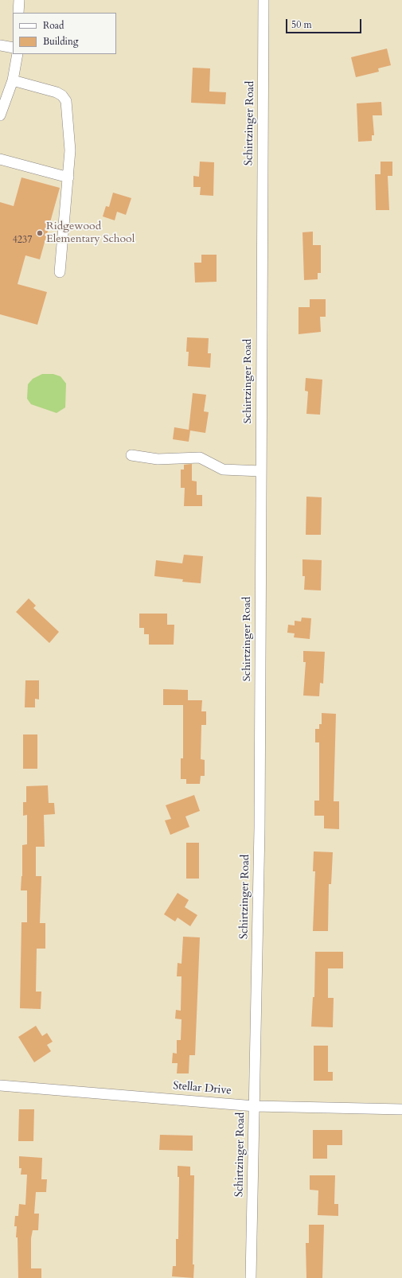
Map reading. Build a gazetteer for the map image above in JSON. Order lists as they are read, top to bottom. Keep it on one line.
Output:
{"streets":{"street":["Schirtzinger Road","Stellar Drive"]},"crossings":[["Schirtzinger Road","Stellar Drive"]],"places":["Ridgewood Elementary School"],"house_numbers":["4237"],"legend":["Road","Building"],"scale_bar":"50 m"}
